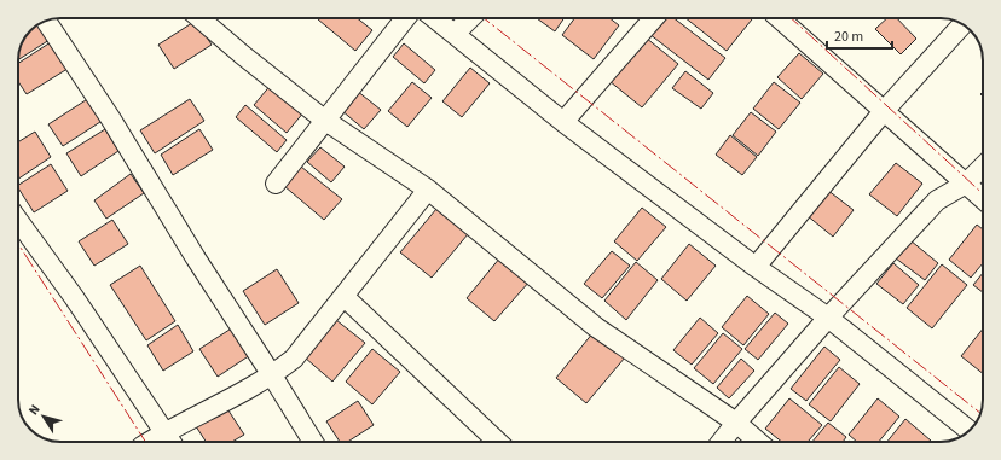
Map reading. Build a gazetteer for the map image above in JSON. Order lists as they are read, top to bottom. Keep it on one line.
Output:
{"scale_bar":"20 m","north":"top left"}
